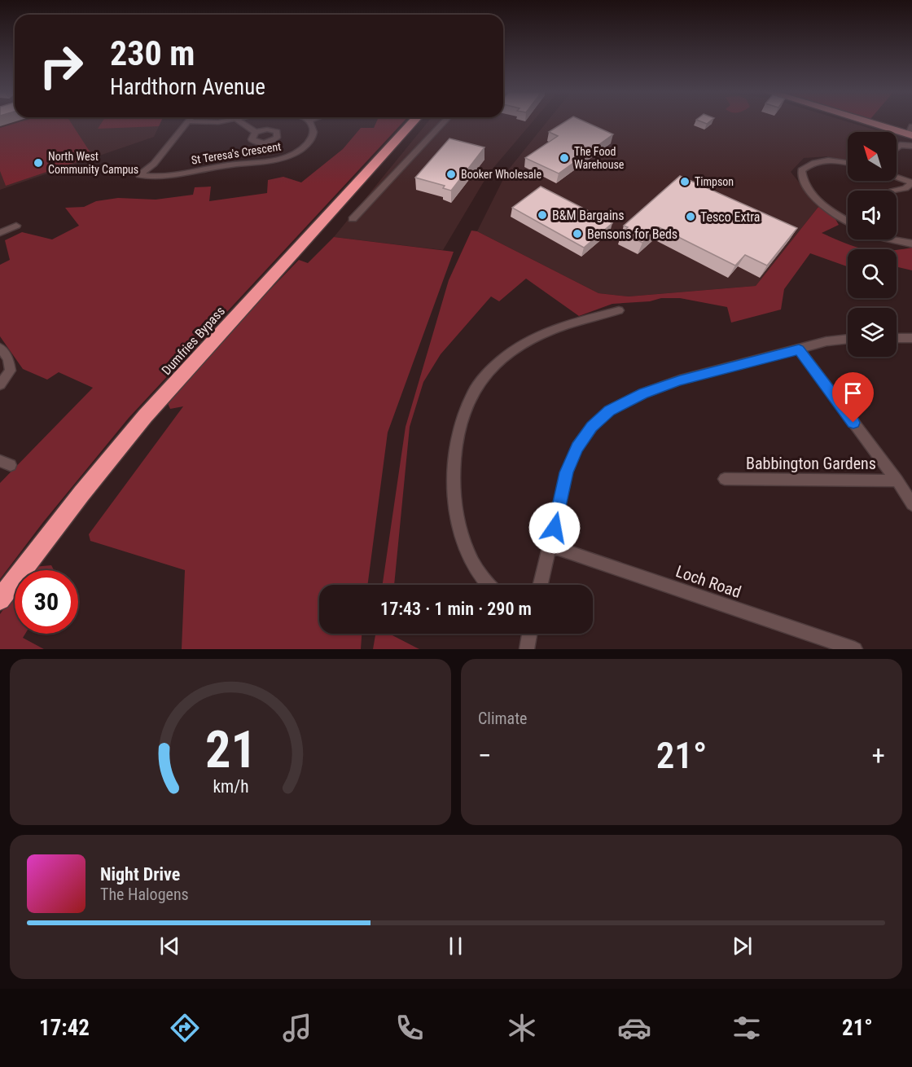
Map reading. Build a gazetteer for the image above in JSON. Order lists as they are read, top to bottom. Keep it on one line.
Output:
{"streets":{"highway":["Dumfries Bypass"],"street":["St Teresa's Crescent","Babbington Gardens","Loch Road"]},"places":["The Food Warehouse","North West Community Campus","Booker Wholesale","Timpson","B&M Bargains","Tesco Extra","Bensons for Beds"],"north":"top left","page":{"turn":["230 m","Hardthorn Avenue"],"limit":"30","trip":"17:43 · 1 min · 290 m","tile":"Climate","heat":["−","21°","+"],"song":["Night Drive","The Halogens"],"tabs":["17:42","21°"],"gauge":["21","km/h"]}}
